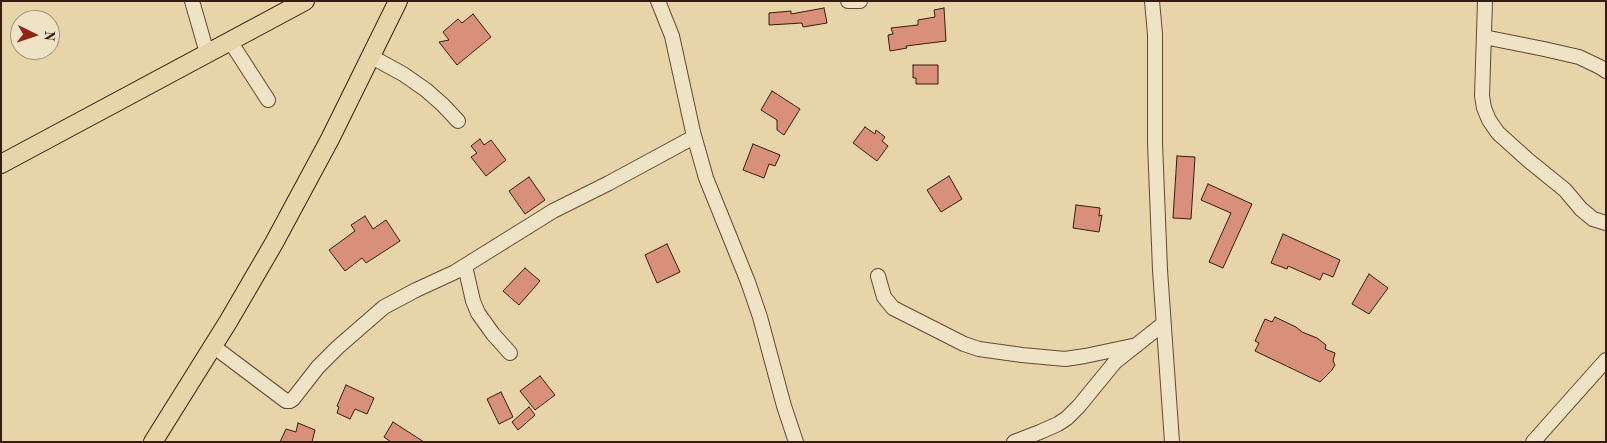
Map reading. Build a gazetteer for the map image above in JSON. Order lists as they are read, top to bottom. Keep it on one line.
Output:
{"north":"right"}
